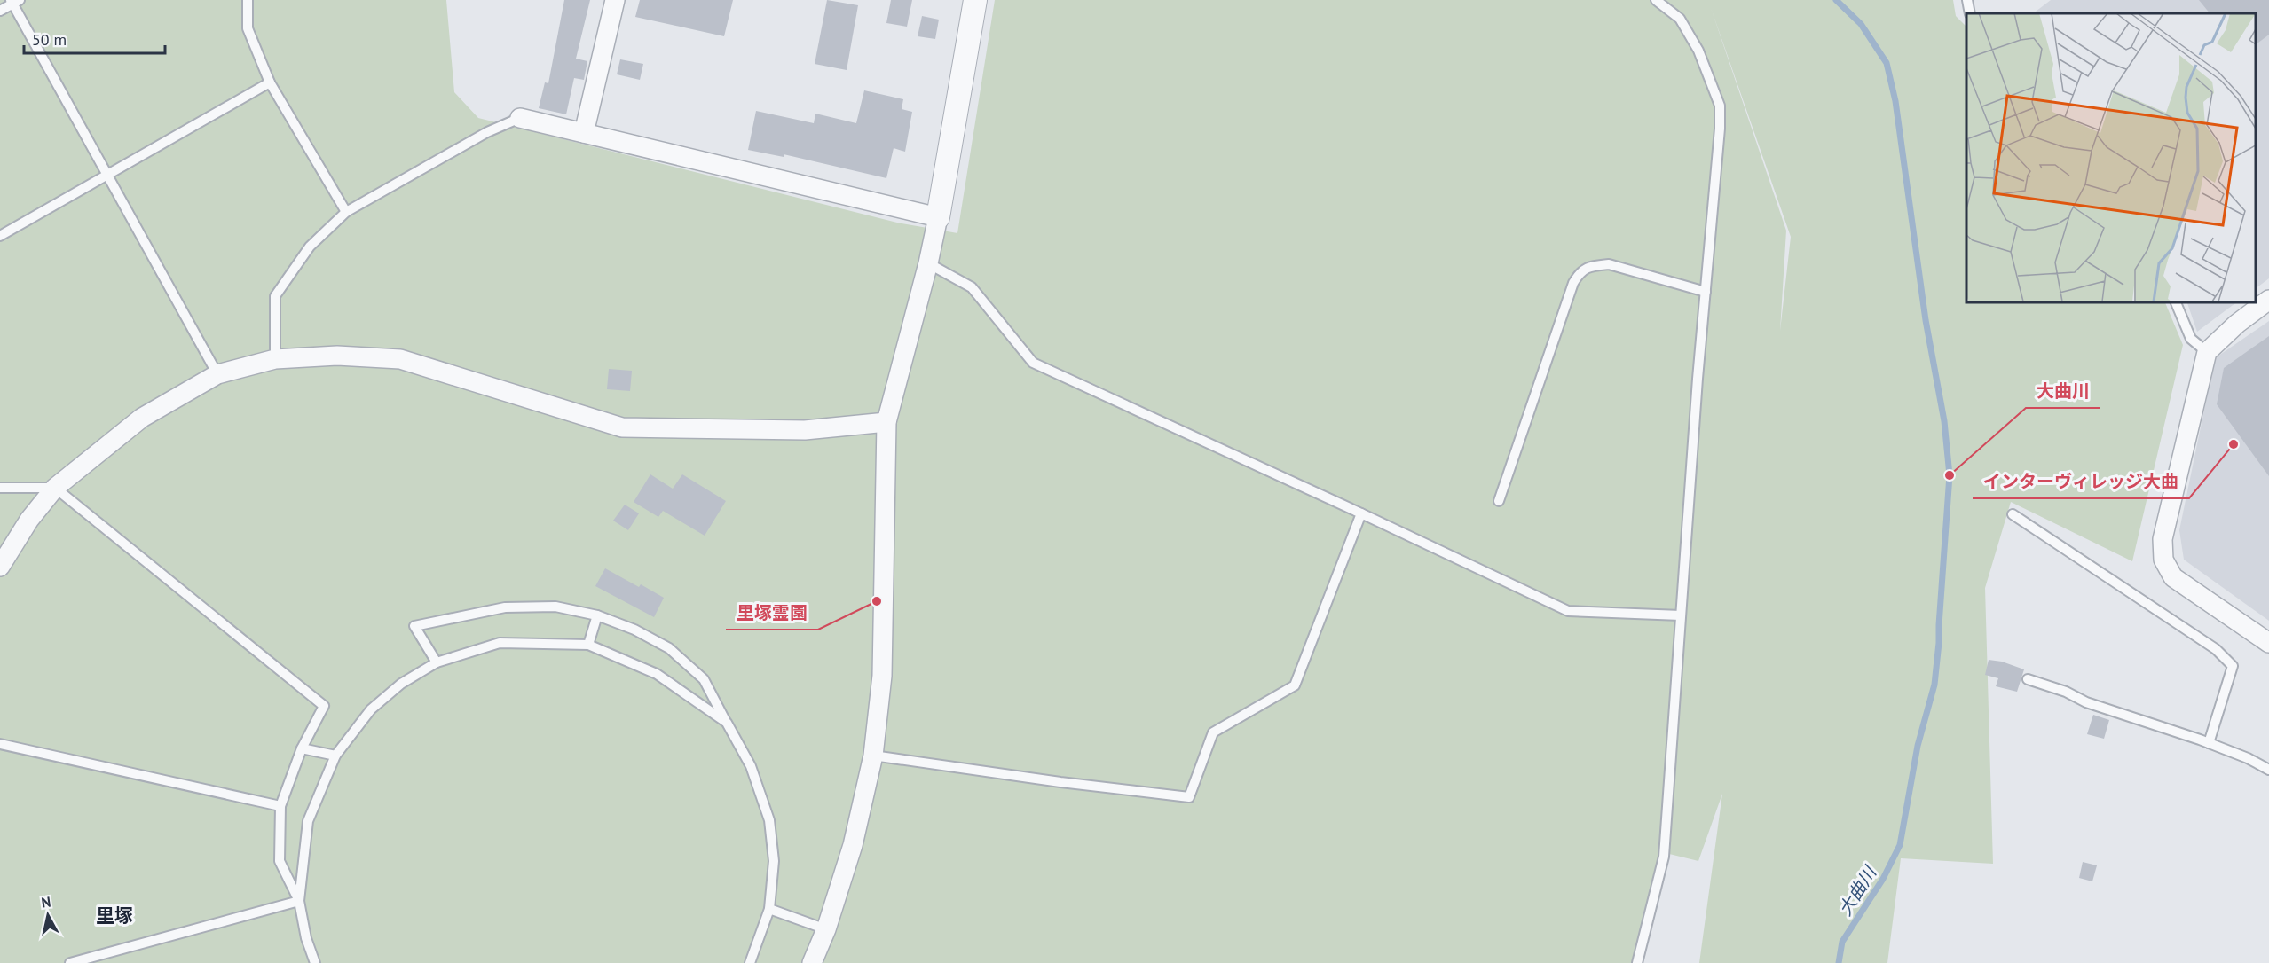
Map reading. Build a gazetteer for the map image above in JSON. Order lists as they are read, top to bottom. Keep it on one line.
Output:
{"districts":["里塚"],"water":["大曲川"],"places":["インターヴィレッジ大曲","大曲川","里塚霊園"],"scale_bar":"50 m","north":"top"}
